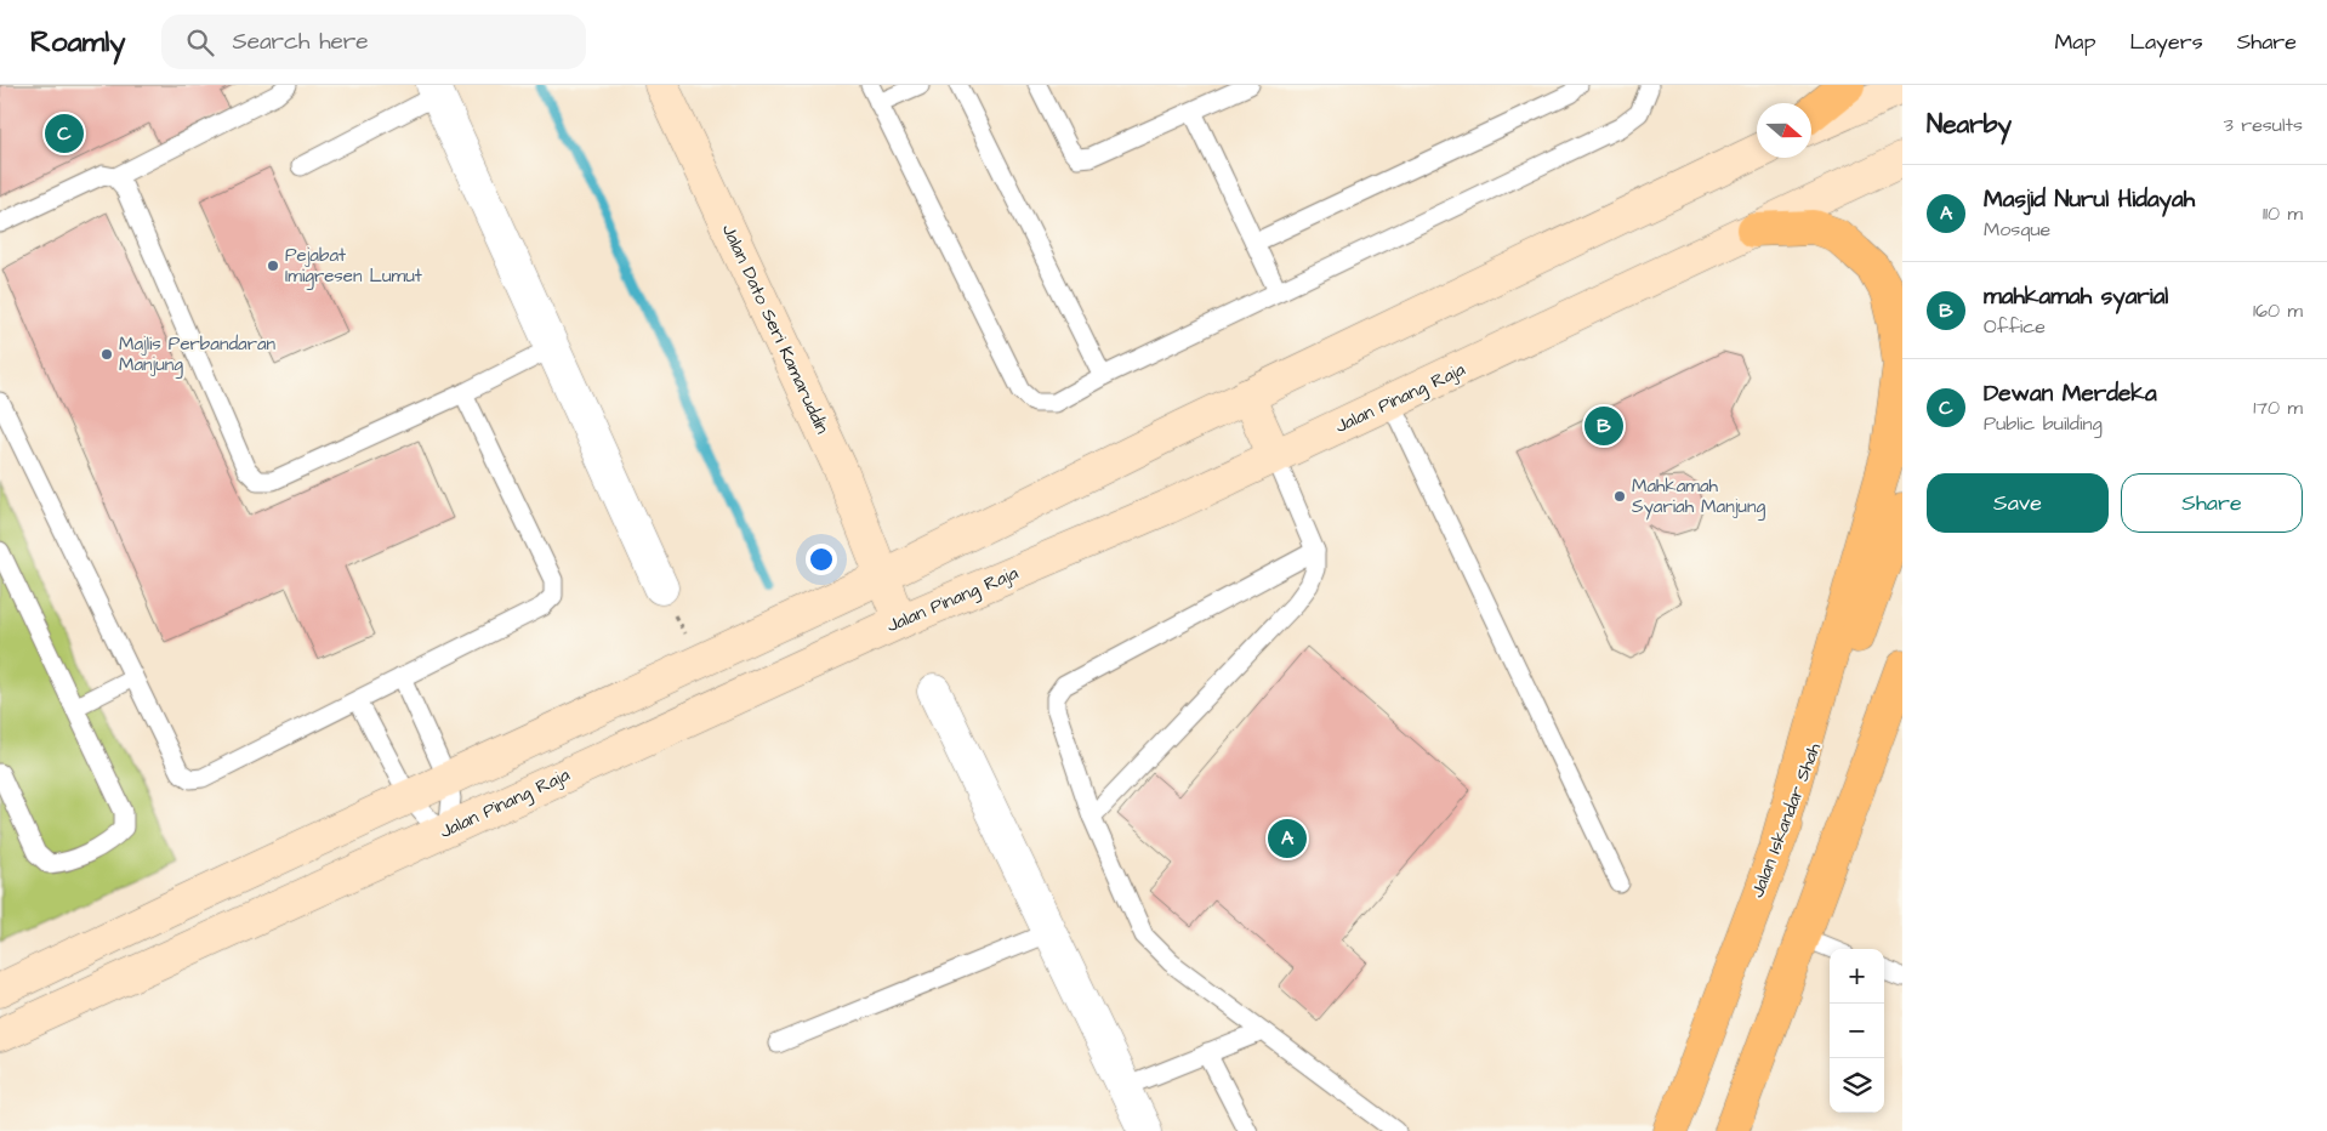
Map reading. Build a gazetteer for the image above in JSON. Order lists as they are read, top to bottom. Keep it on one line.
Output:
{"streets":{"main road":["Jalan Dato Seri Kamaruddin","Jalan Pinang Raja","Jalan Iskandar Shah"]},"crossings":[["Jalan Dato Seri Kamaruddin","Jalan Pinang Raja"]],"places":["Pejabat Imigresen Lumut","Majlis Perbandaran Manjung","Mahkamah Syariah Manjung"],"north":"right","page":{"header":"Roamly","search":"Search here","nav":["Map","Layers","Share"],"heading":["Nearby","3 results"],"pins":["C","B","A"],"list":[{"mark":"A","name":"Masjid Nurul Hidayah","note":"Mosque","value":"110 m"},{"mark":"B","name":"mahkamah syarial","note":"Office","value":"160 m"},{"mark":"C","name":"Dewan Merdeka","note":"Public building","value":"170 m"}],"buttons":["Save","Share"],"map_buttons":["+","−"]}}
